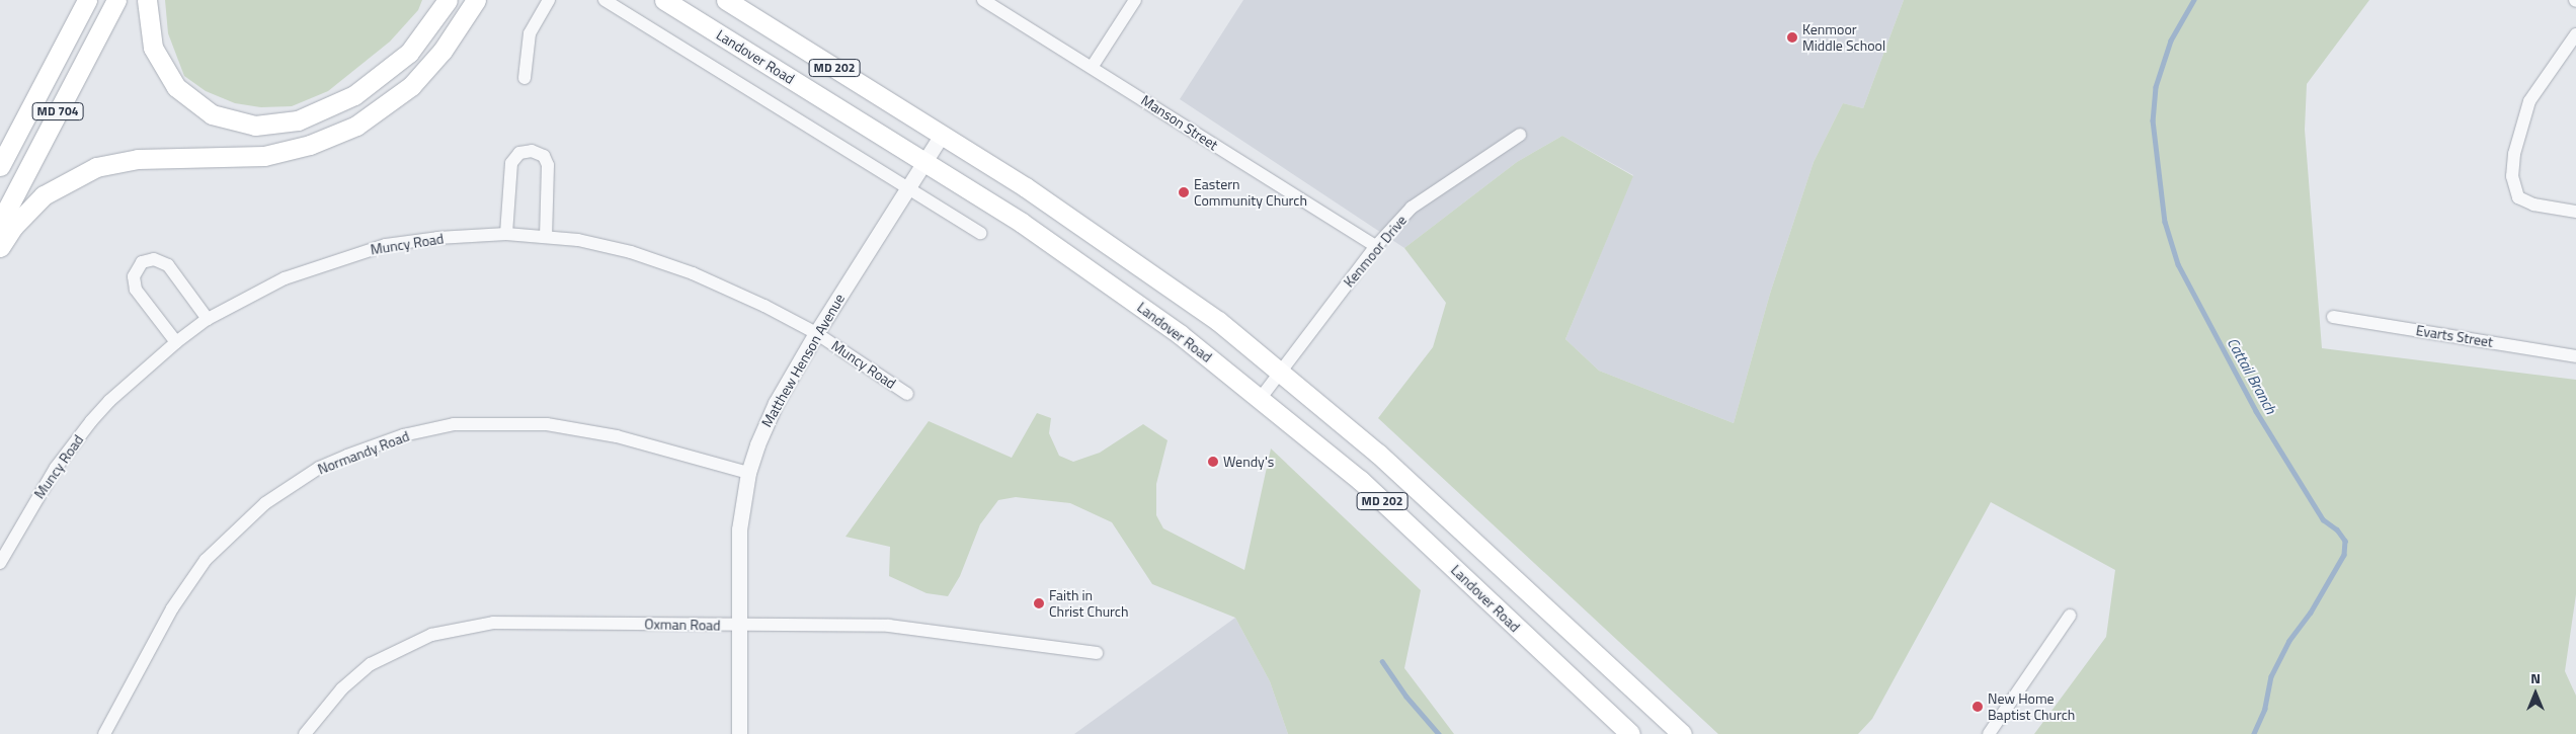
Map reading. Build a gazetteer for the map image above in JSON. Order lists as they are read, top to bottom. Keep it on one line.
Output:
{"streets":{"main road":["Landover Road","MD 202","MD 704"],"street":["Manson Street","Muncy Road","Kenmoor Drive","Evarts Street","Matthew Henson Avenue","Normandy Road","Oxman Road"]},"crossings":[["Landover Road","Kenmoor Drive"],["Landover Road","Matthew Henson Avenue"],["MD 202","Kenmoor Drive"],["MD 202","Matthew Henson Avenue"],["Manson Street","Kenmoor Drive"],["Muncy Road","Matthew Henson Avenue"],["Matthew Henson Avenue","Normandy Road"],["Matthew Henson Avenue","Oxman Road"]],"water":["Cattail Branch"],"places":["Kenmoor Middle School","Eastern Community Church","Wendy's","Faith in Christ Church","New Home Baptist Church"],"north":"top"}
